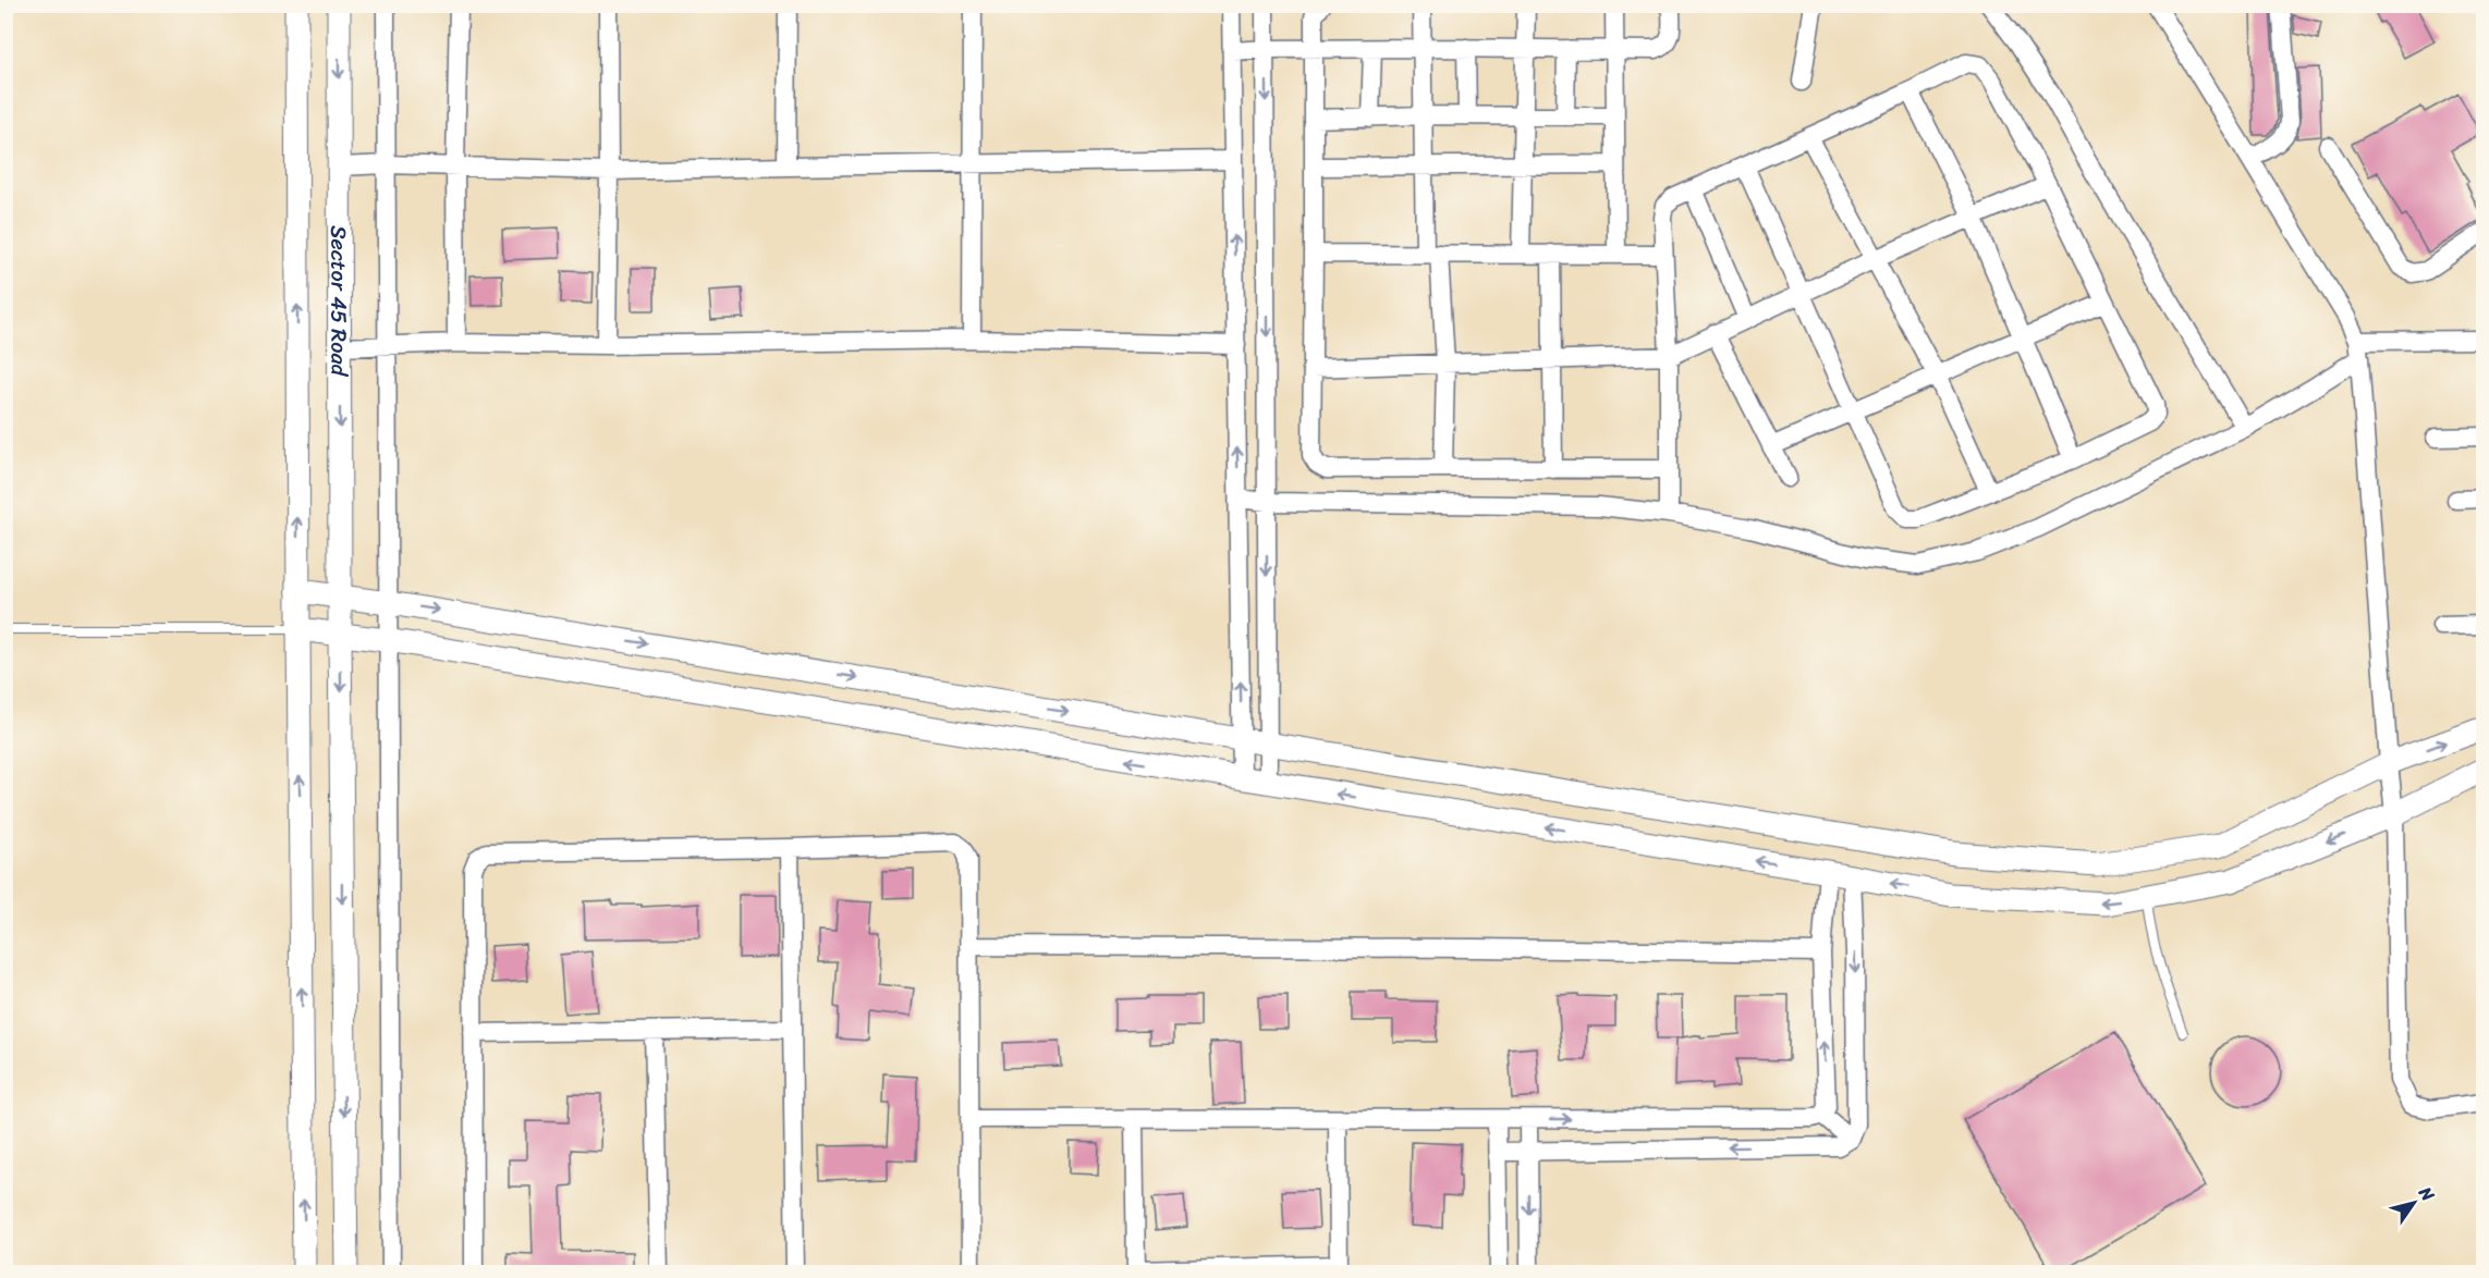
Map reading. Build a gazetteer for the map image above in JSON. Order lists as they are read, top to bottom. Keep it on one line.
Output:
{"streets":{"street":["Sector 45 Road"]},"north":"top right"}
